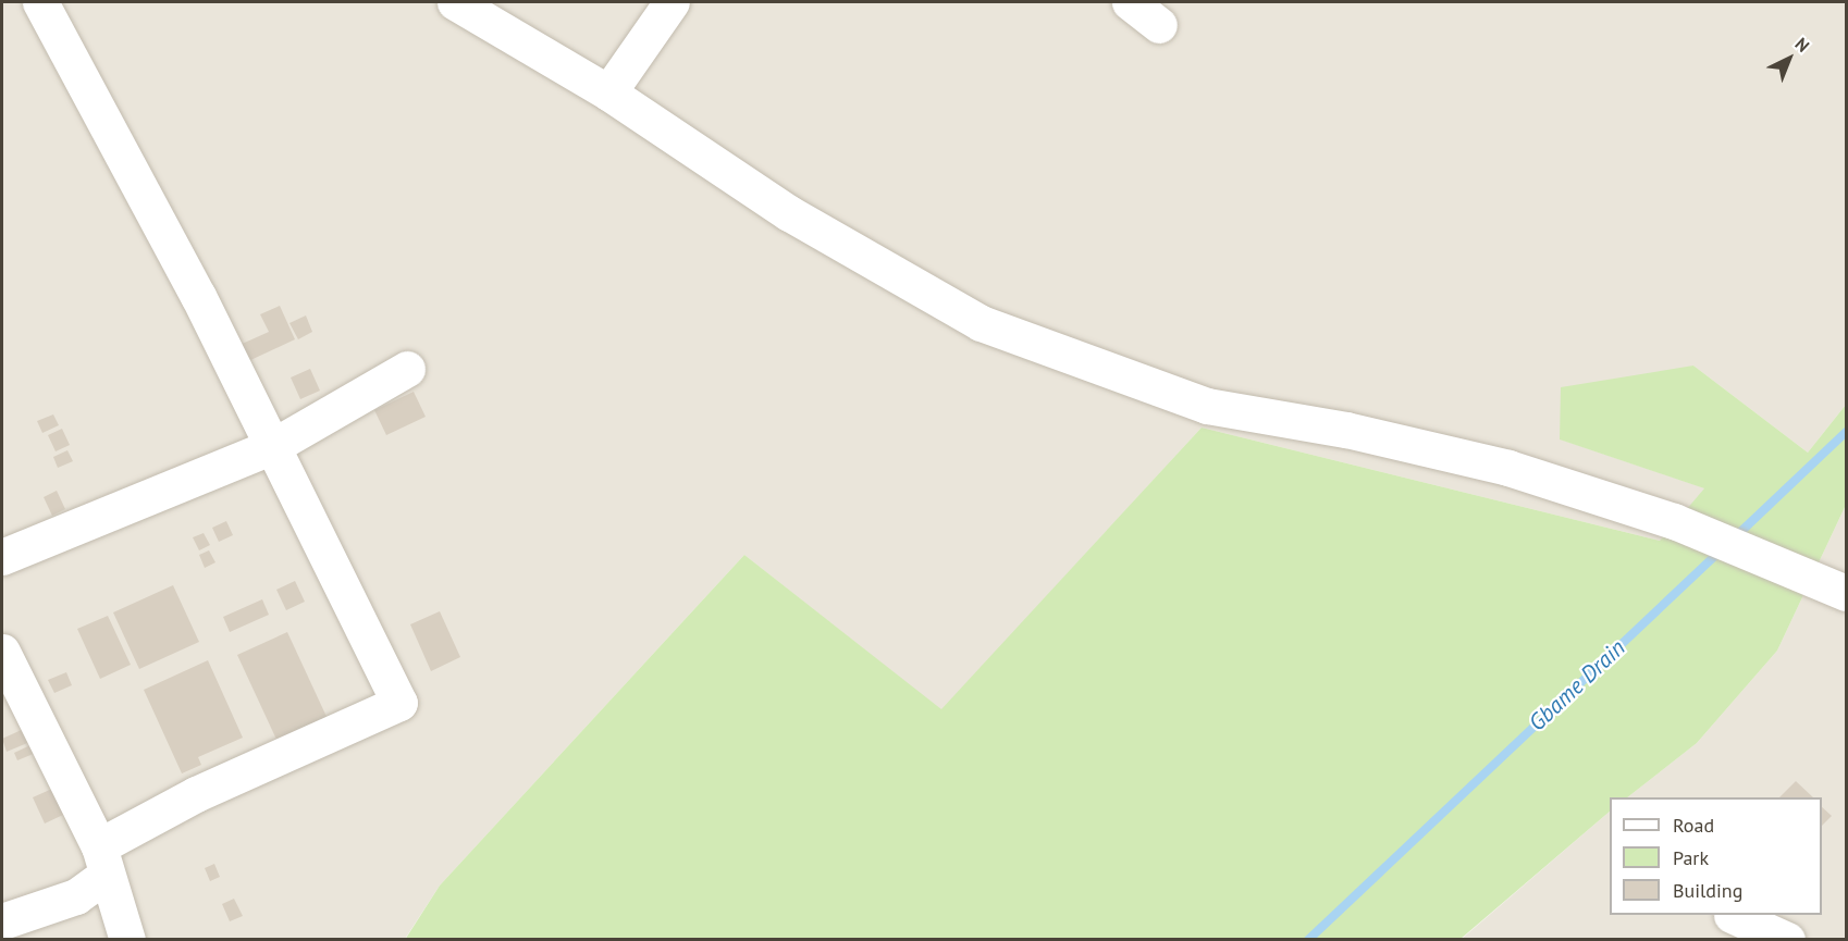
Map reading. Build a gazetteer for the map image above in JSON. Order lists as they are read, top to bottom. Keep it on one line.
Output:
{"water":["Gbame Drain"],"legend":["Road","Park","Building"],"north":"top right"}
